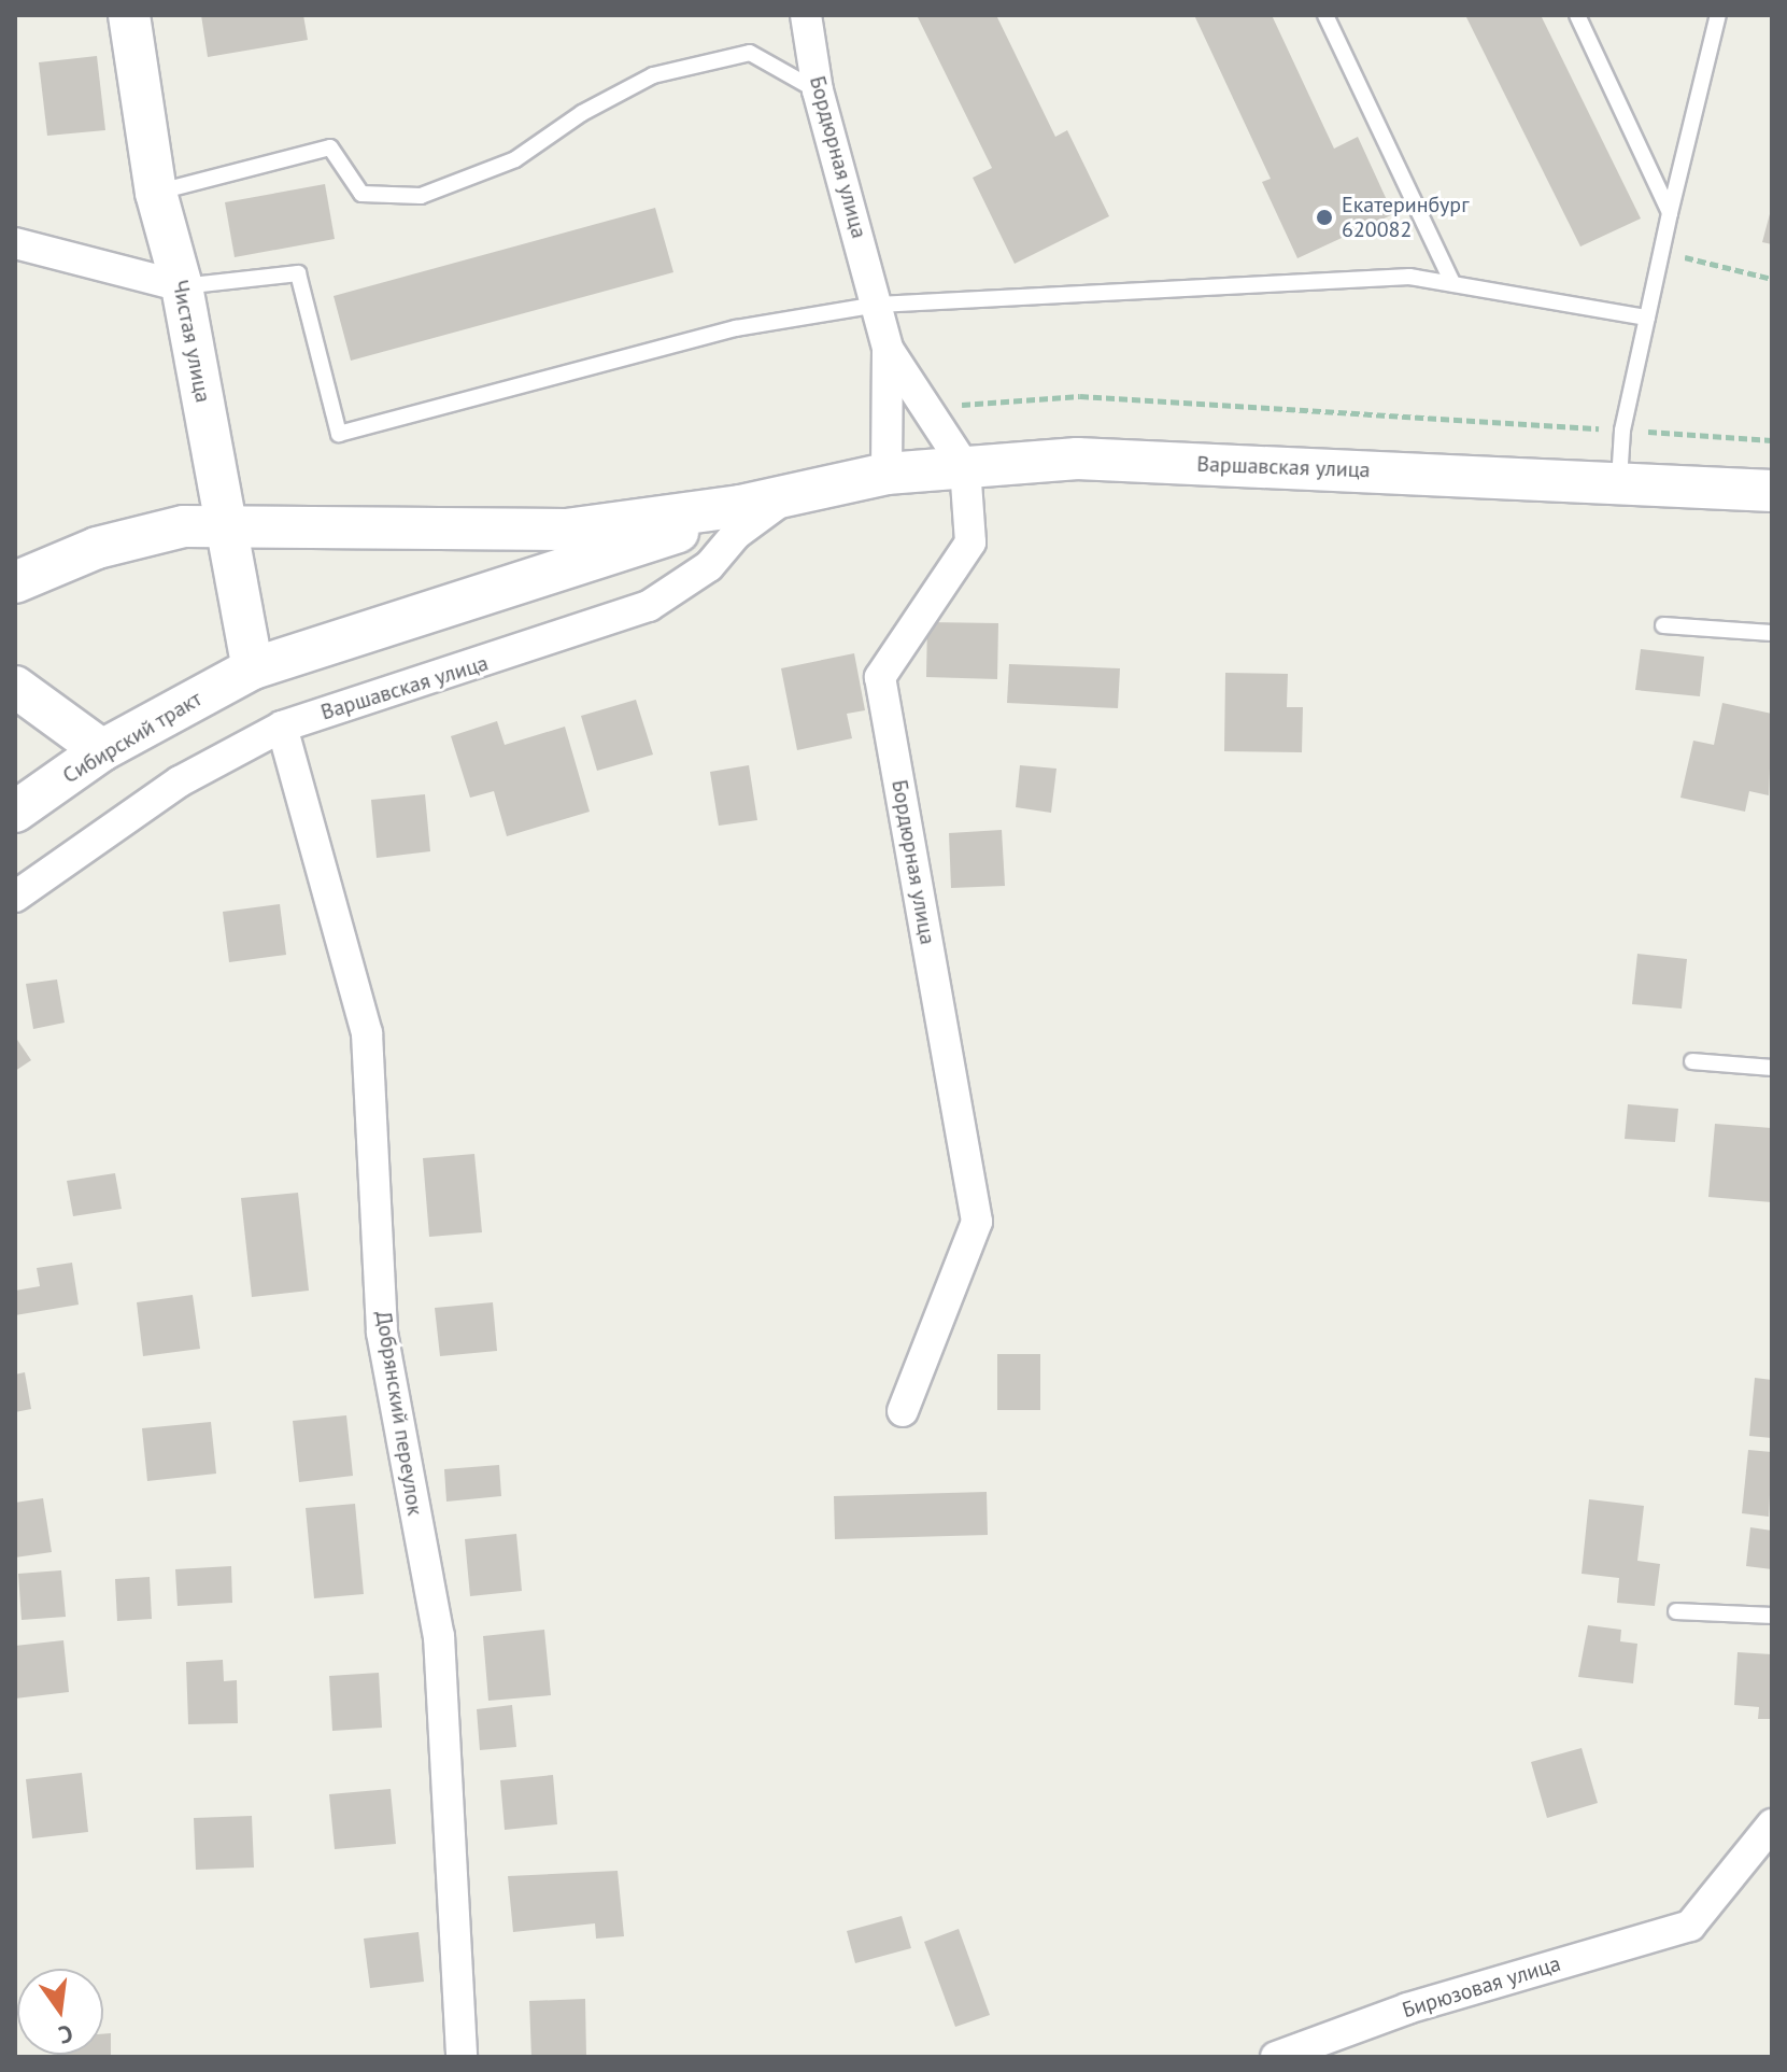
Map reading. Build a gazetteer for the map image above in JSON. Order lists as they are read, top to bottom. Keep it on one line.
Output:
{"streets":{"main road":["Чистая улица","Варшавская улица","Сибирский тракт"],"street":["Бордюрная улица","Добрянский переулок","Бирюзовая улица"]},"crossings":[["Бордюрная улица","Варшавская улица"],["Чистая улица","Варшавская улица"],["Чистая улица","Сибирский тракт"],["Варшавская улица","Сибирский тракт"],["Варшавская улица","Добрянский переулок"]],"places":["Екатеринбург 620082"],"north":"bottom"}
